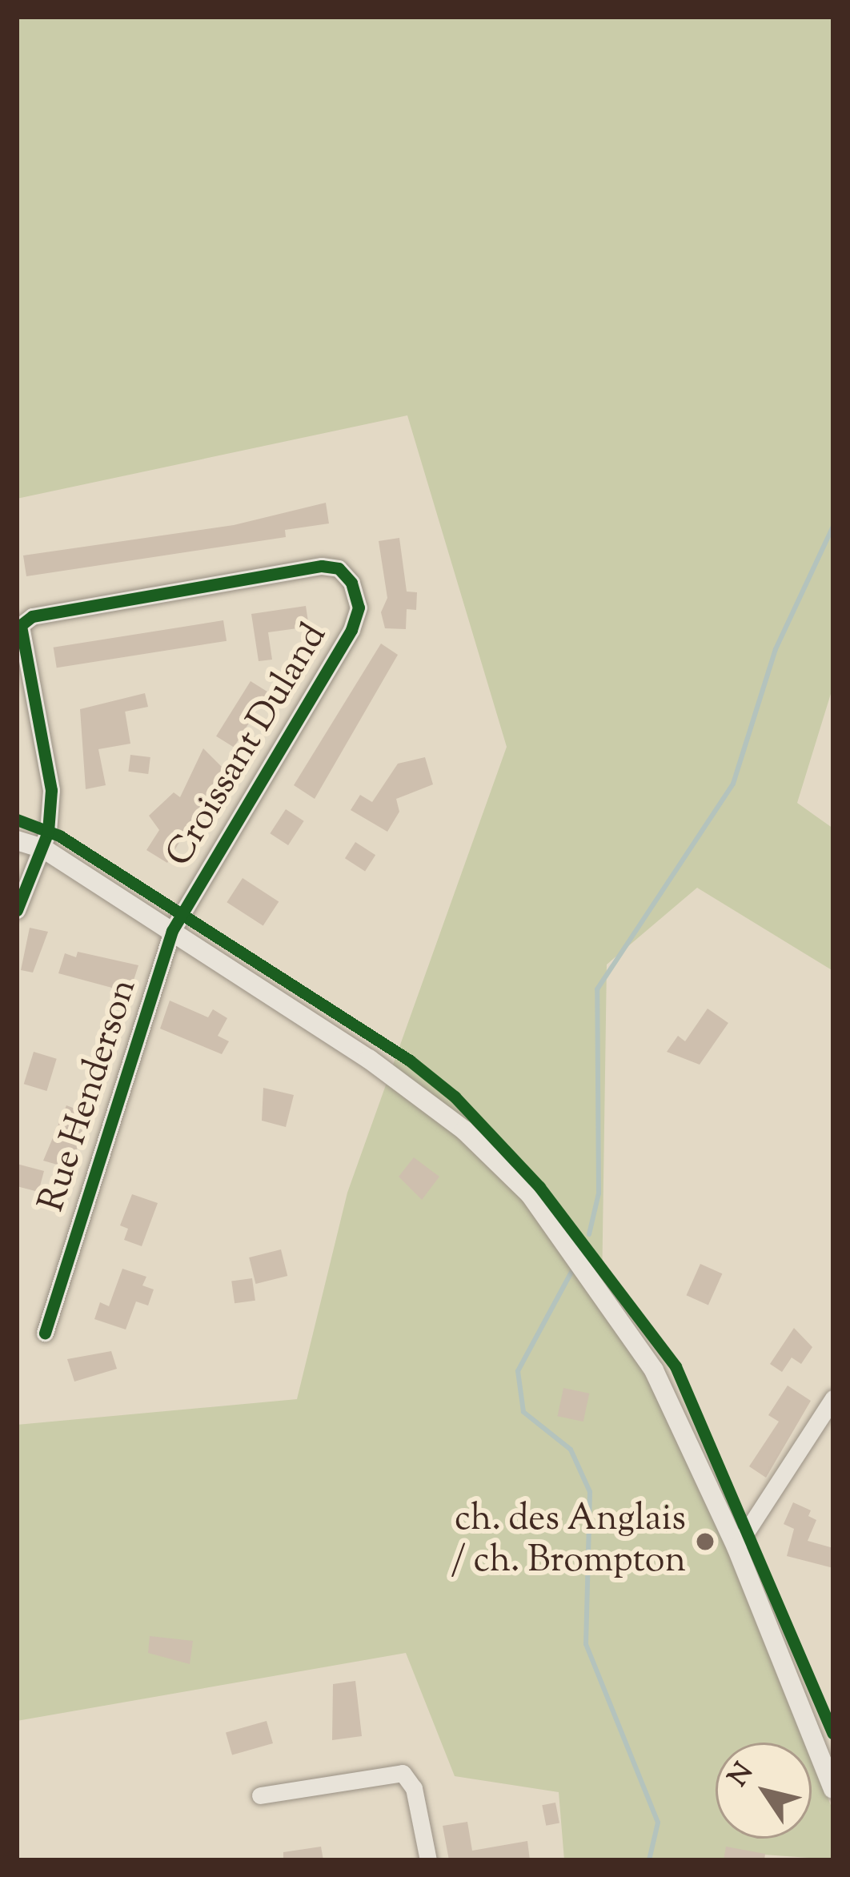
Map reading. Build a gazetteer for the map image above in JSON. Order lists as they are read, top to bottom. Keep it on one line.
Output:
{"streets":{"street":["Croissant Duland","Rue Henderson"]},"crossings":[["Croissant Duland","Rue Henderson"]],"places":["ch. des Anglais / ch. Brompton"],"north":"top left"}
